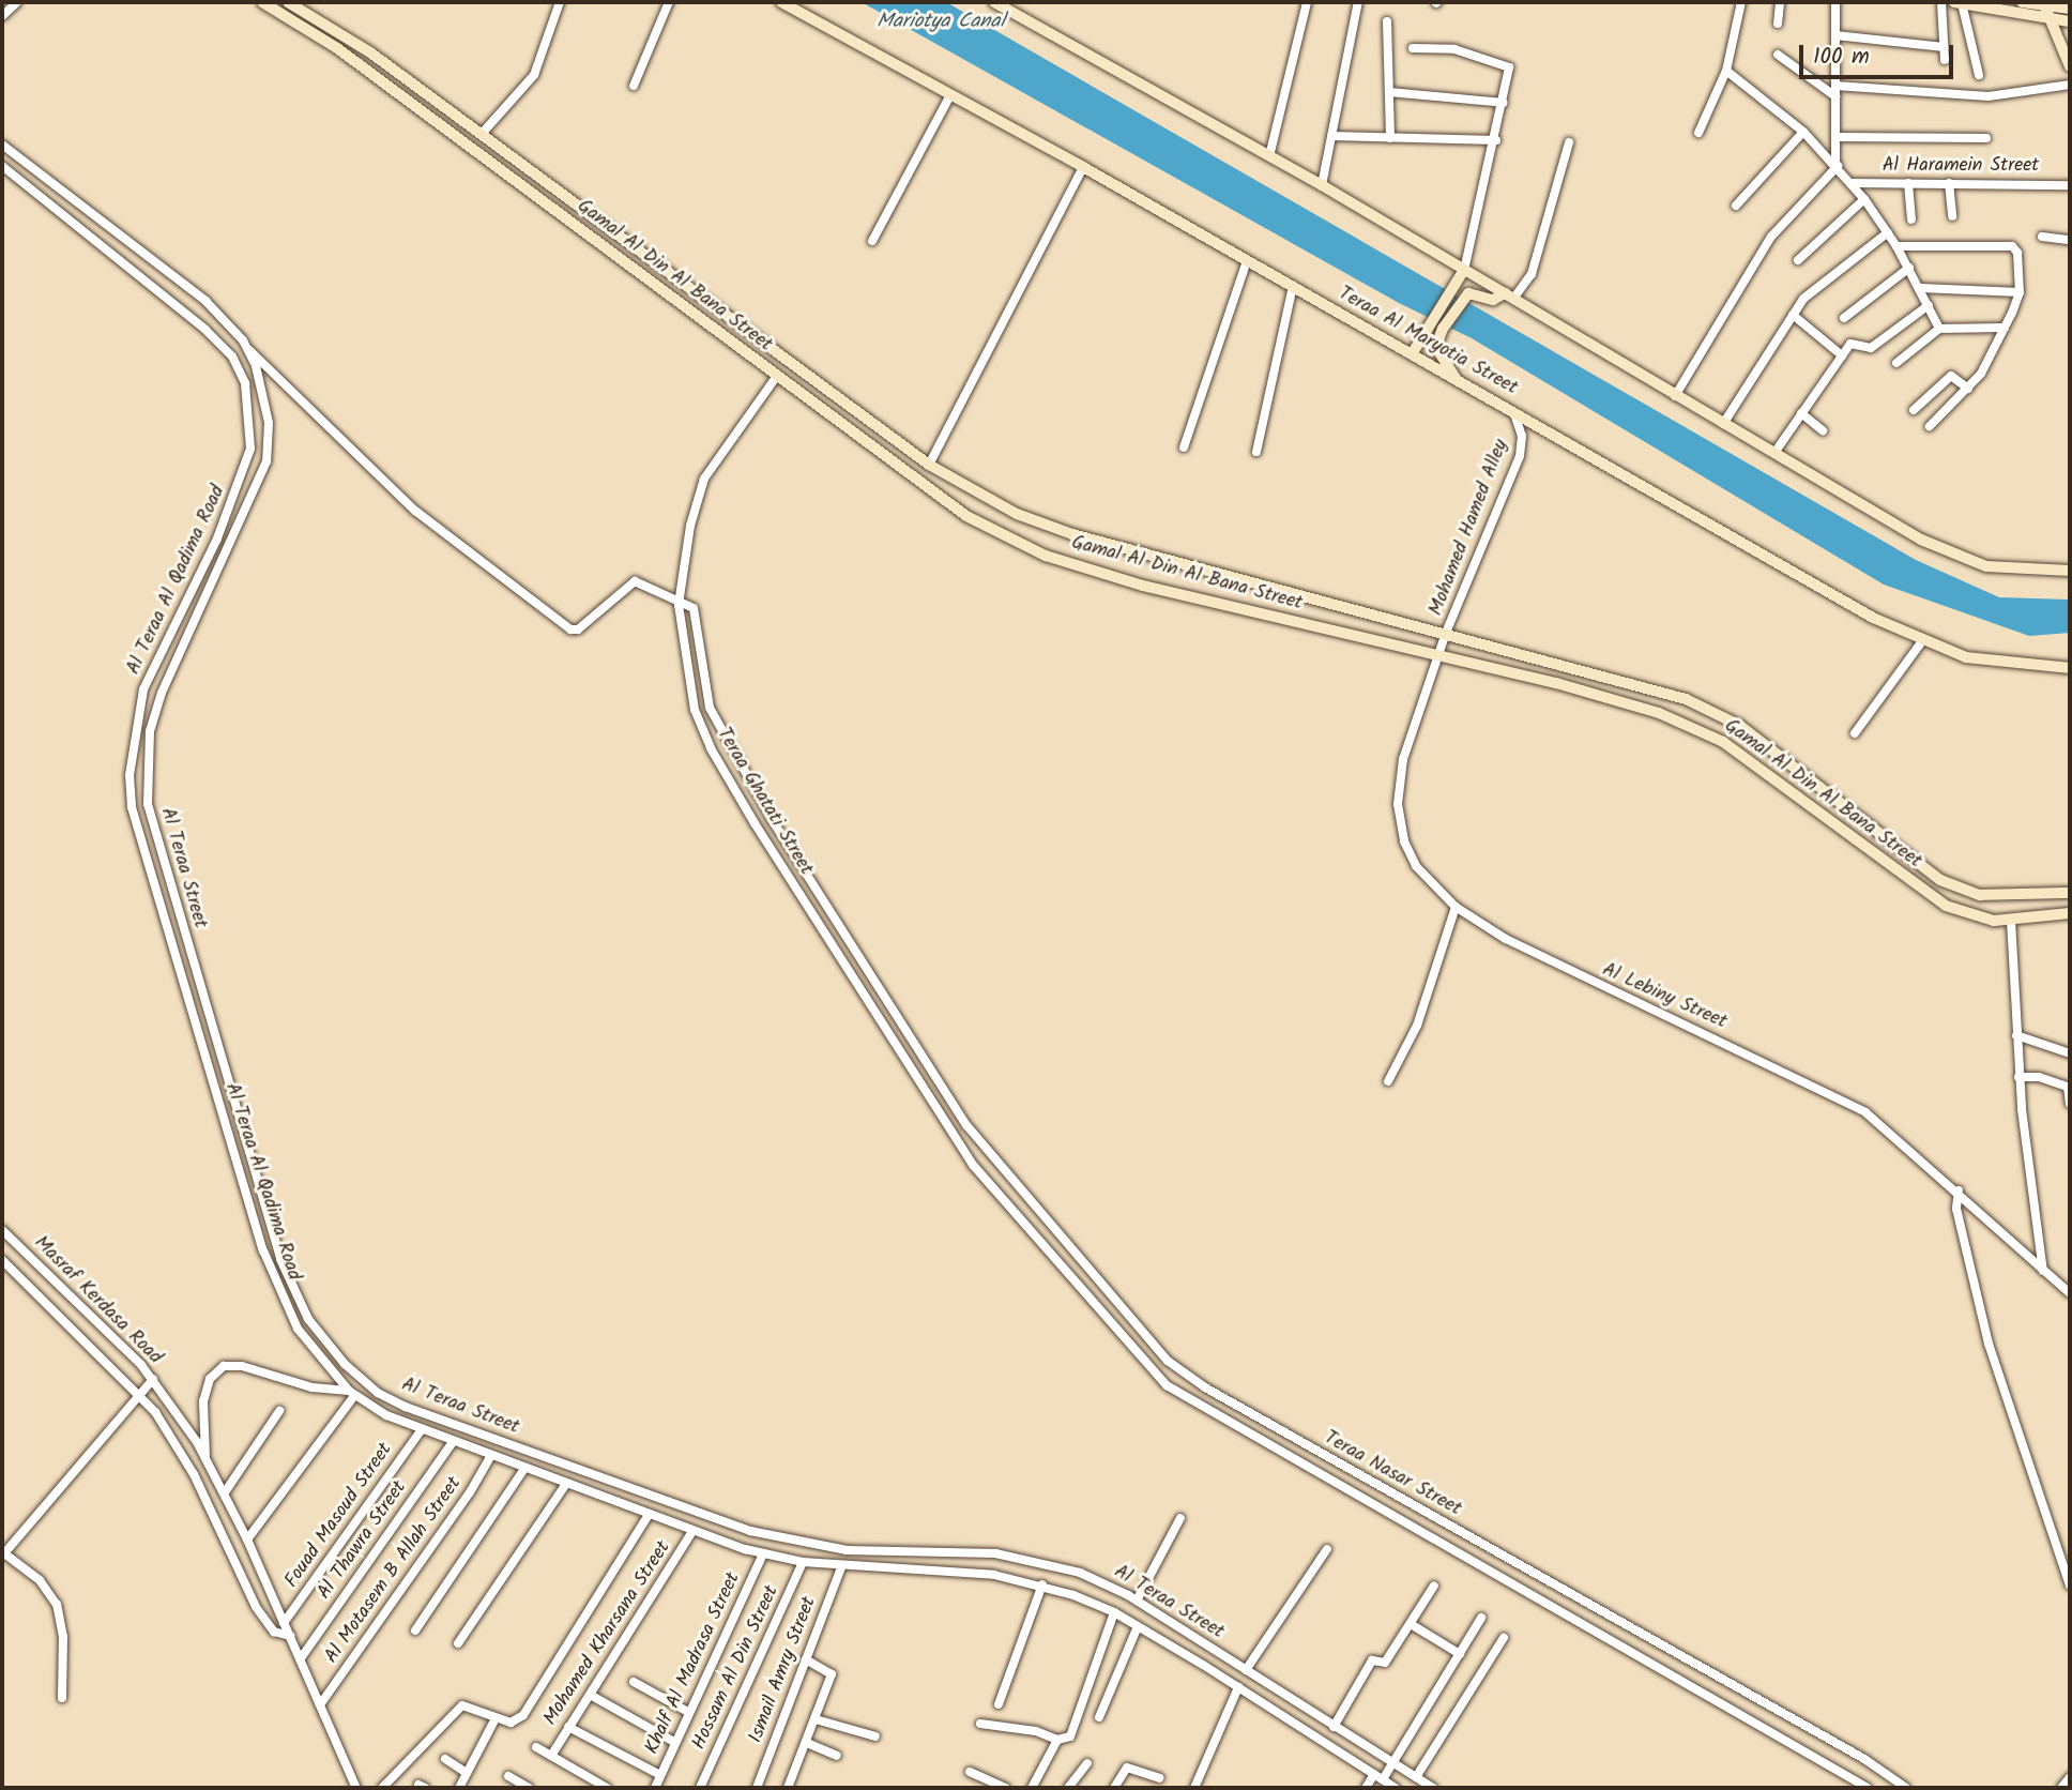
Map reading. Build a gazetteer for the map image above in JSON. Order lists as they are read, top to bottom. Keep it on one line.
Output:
{"streets":{"main road":["Gamal Al Din Al Bana Street","Teraa Al Maryotia Street"],"street":["Al Haramein Street","Mohamed Hamed Alley","Al Teraa Al Qadima Road","Teraa Ghatati Street","Al Teraa Street","Al Lebiny Street","Masraf Kerdasa Road","Teraa Nasar Street","Fouad Masoud Street","Al Thawra Street","Al Motasem B Allah Street","Mohamed Kharsana Street","Khalf Al Madrasa Street","Hossam Al Din Street","Ismail Amry Street"]},"crossings":[["Gamal Al Din Al Bana Street","Mohamed Hamed Alley"],["Gamal Al Din Al Bana Street","Teraa Ghatati Street"],["Gamal Al Din Al Bana Street","Al Lebiny Street"],["Teraa Al Maryotia Street","Mohamed Hamed Alley"],["Mohamed Hamed Alley","Al Lebiny Street"],["Al Teraa Al Qadima Road","Al Teraa Street"],["Teraa Ghatati Street","Teraa Nasar Street"],["Al Teraa Street","Masraf Kerdasa Road"],["Al Teraa Street","Fouad Masoud Street"],["Al Teraa Street","Al Thawra Street"],["Al Teraa Street","Al Motasem B Allah Street"],["Al Teraa Street","Mohamed Kharsana Street"],["Al Teraa Street","Khalf Al Madrasa Street"],["Al Teraa Street","Hossam Al Din Street"],["Al Teraa Street","Ismail Amry Street"],["Masraf Kerdasa Road","Fouad Masoud Street"],["Masraf Kerdasa Road","Al Thawra Street"],["Masraf Kerdasa Road","Al Motasem B Allah Street"]],"water":["Mariotya Canal"],"scale_bar":"100 m"}
